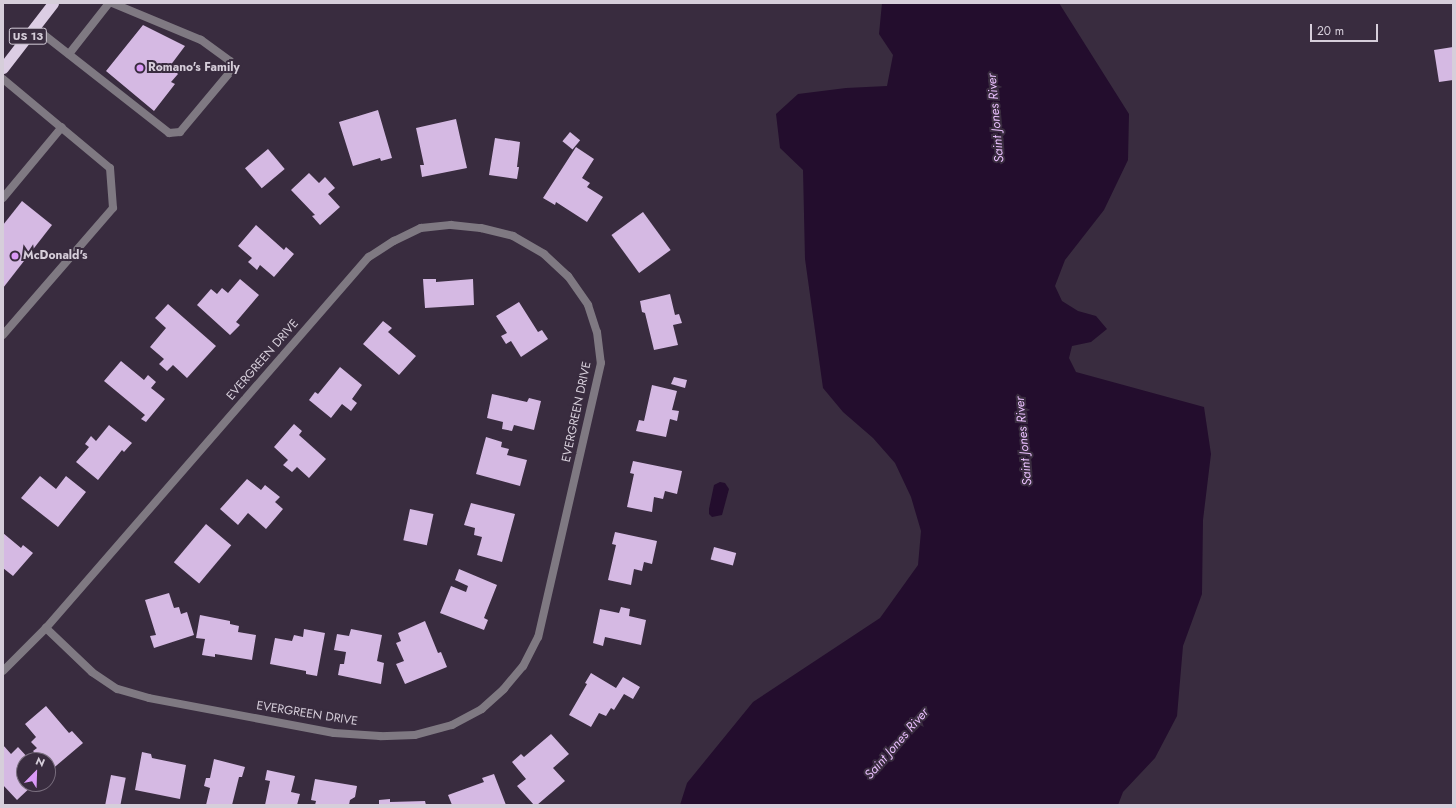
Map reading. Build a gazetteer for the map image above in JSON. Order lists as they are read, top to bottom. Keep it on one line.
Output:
{"streets":{"highway":["US 13"],"street":["EVERGREEN DRIVE"]},"water":["Saint Jones River"],"places":["Romano's Family","McDonald's"],"scale_bar":"20 m","north":"top right"}
